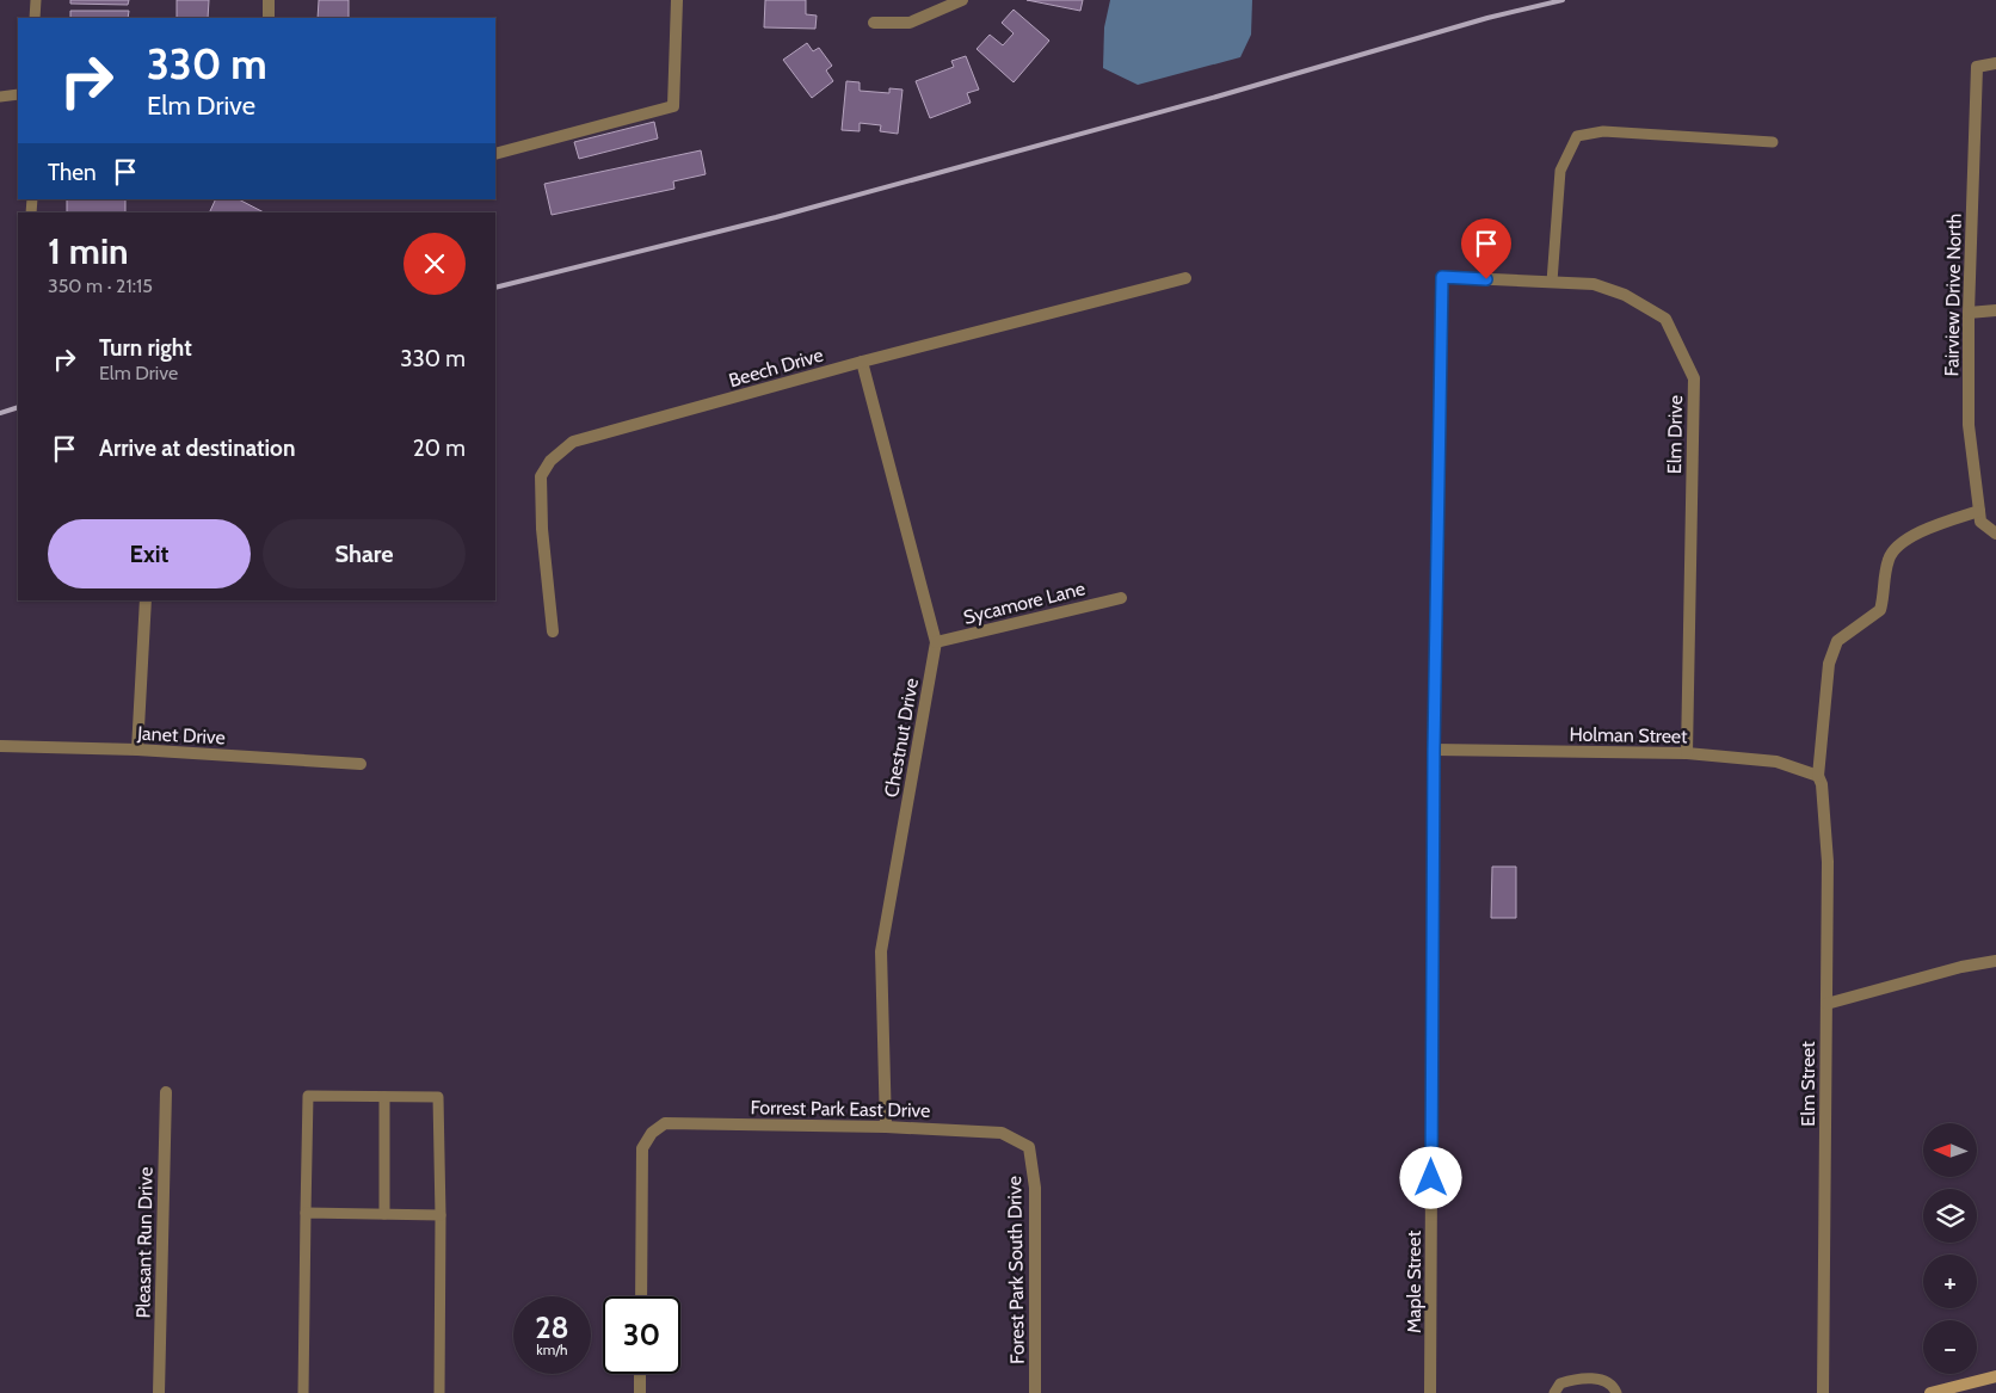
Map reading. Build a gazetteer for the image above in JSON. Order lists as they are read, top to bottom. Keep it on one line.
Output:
{"streets":{"street":["Fairview Drive North","Beech Drive","Elm Drive","Sycamore Lane","Janet Drive","Holman Street","Chestnut Drive","Elm Street","Forrest Park East Drive","Pleasant Run Drive","Forest Park South Drive","Maple Street"]},"crossings":[["Fairview Drive North","Elm Street"],["Beech Drive","Chestnut Drive"],["Elm Drive","Holman Street"],["Elm Drive","Maple Street"],["Sycamore Lane","Chestnut Drive"],["Holman Street","Elm Street"],["Holman Street","Maple Street"],["Chestnut Drive","Forrest Park East Drive"],["Forrest Park East Drive","Forest Park South Drive"]],"north":"left","page":{"turn":["330 m","Elm Drive"],"then":"Then","heading":["1 min","350 m · 21:15"],"list":[{"name":"Turn right","note":"Elm Drive","value":"330 m"},{"name":"Arrive at destination","value":"20 m"}],"buttons":["Exit","Share"],"map_buttons":["+","−"],"speed":"28 km/h","limit":"30"}}
